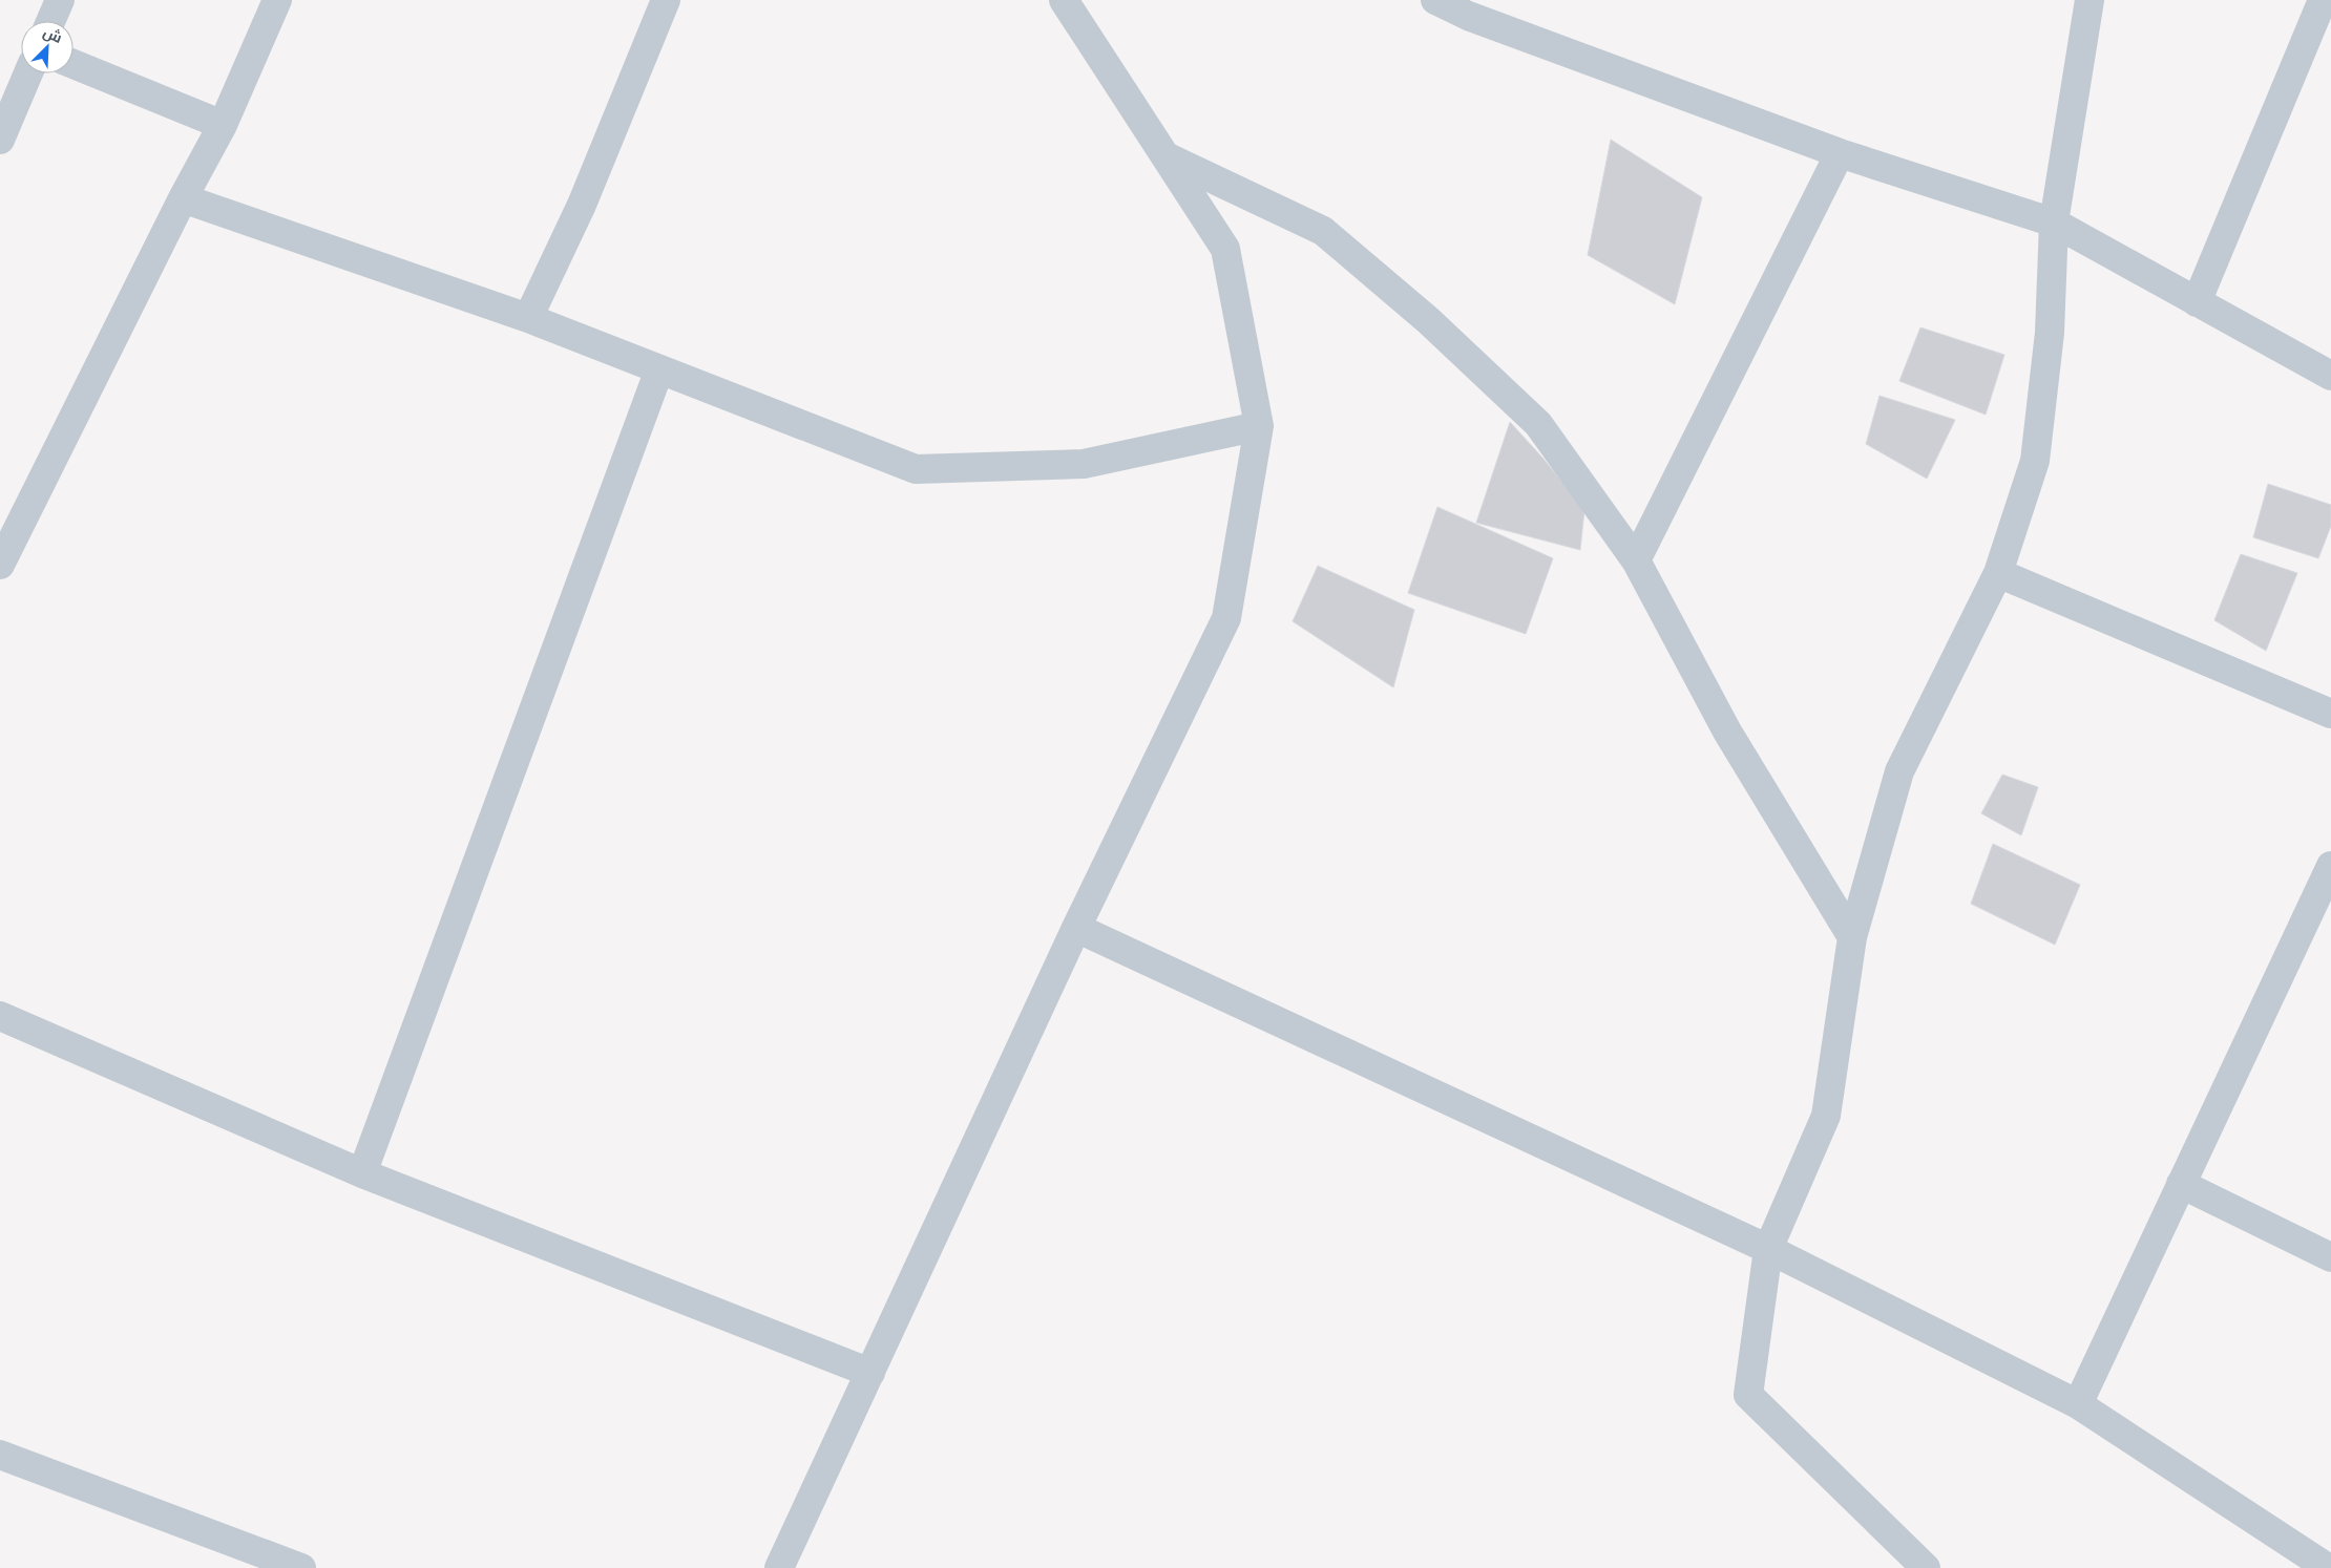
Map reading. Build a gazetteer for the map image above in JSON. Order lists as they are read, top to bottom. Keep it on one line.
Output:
{"north":"top right"}
